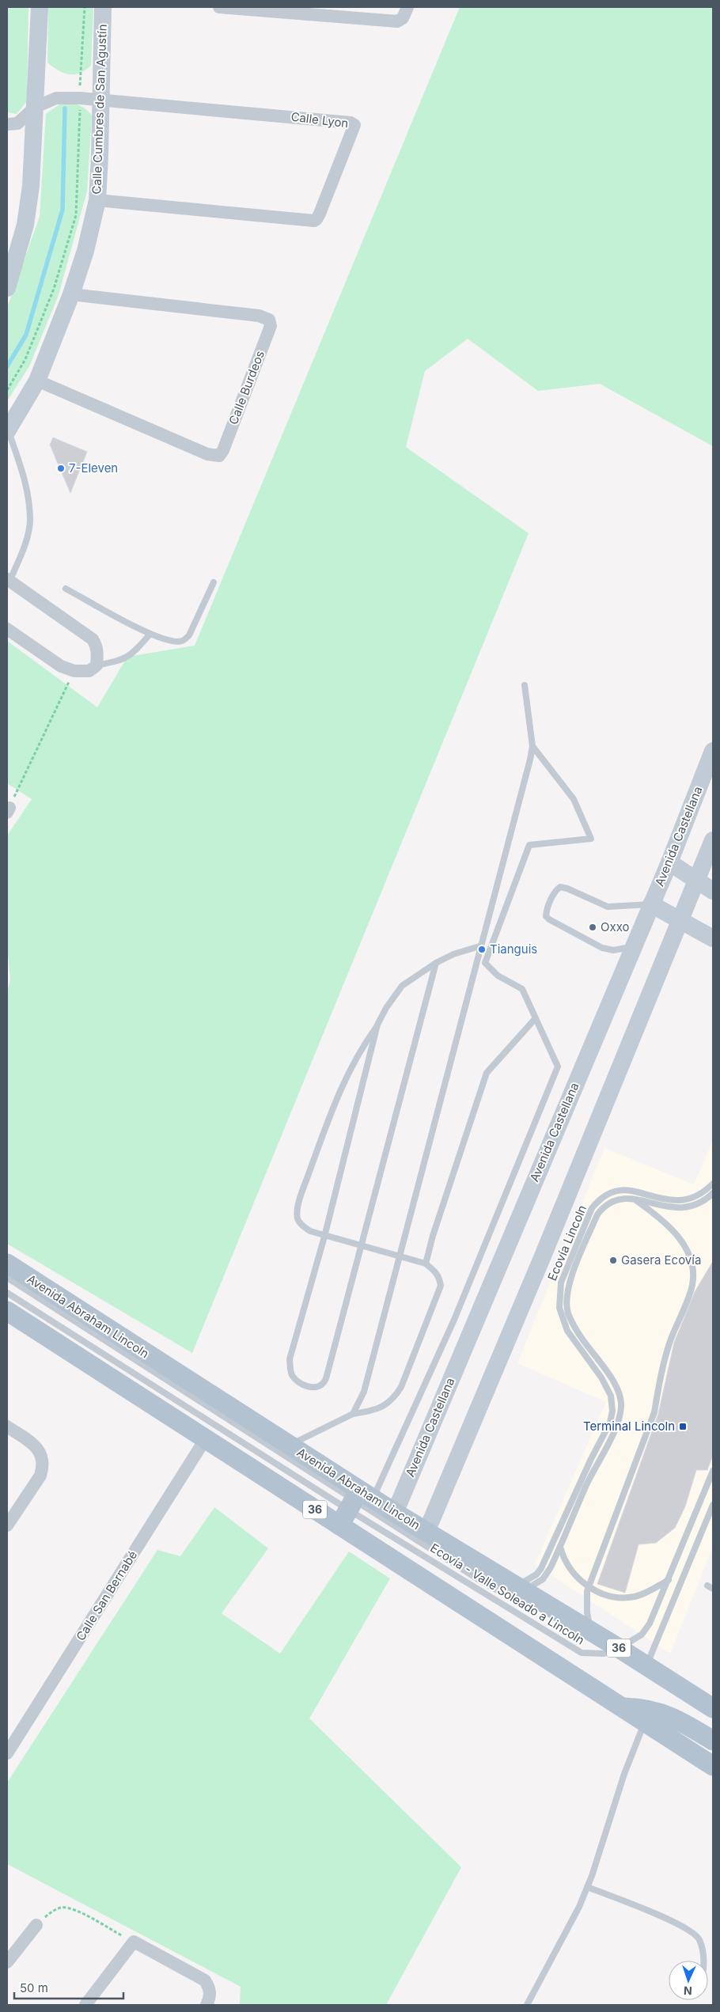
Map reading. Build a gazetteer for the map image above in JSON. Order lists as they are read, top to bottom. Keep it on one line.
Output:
{"streets":{"main road":["Avenida Abraham Lincoln","36"],"street":["Calle Cumbres de San Agustín","Calle Lyon","Calle Burdeos","Avenida Castellana","Calle San Bernabé"],"lane":["Ecovía Lincoln","Ecovía - Valle Soleado a Lincoln"]},"crossings":[["Calle Cumbres de San Agustín","Calle Lyon"],["Calle Cumbres de San Agustín","Calle Burdeos"],["Avenida Castellana","Avenida Abraham Lincoln"],["Ecovía Lincoln","Avenida Abraham Lincoln"],["Avenida Abraham Lincoln","36"],["Avenida Abraham Lincoln","Ecovía - Valle Soleado a Lincoln"],["36","Ecovía - Valle Soleado a Lincoln"],["36","Calle San Bernabé"]],"places":{"other":["7-Eleven","Oxxo","Tianguis","Gasera Ecovía"],"transit":["Terminal Lincoln"]},"scale_bar":"50 m","north":"bottom"}
